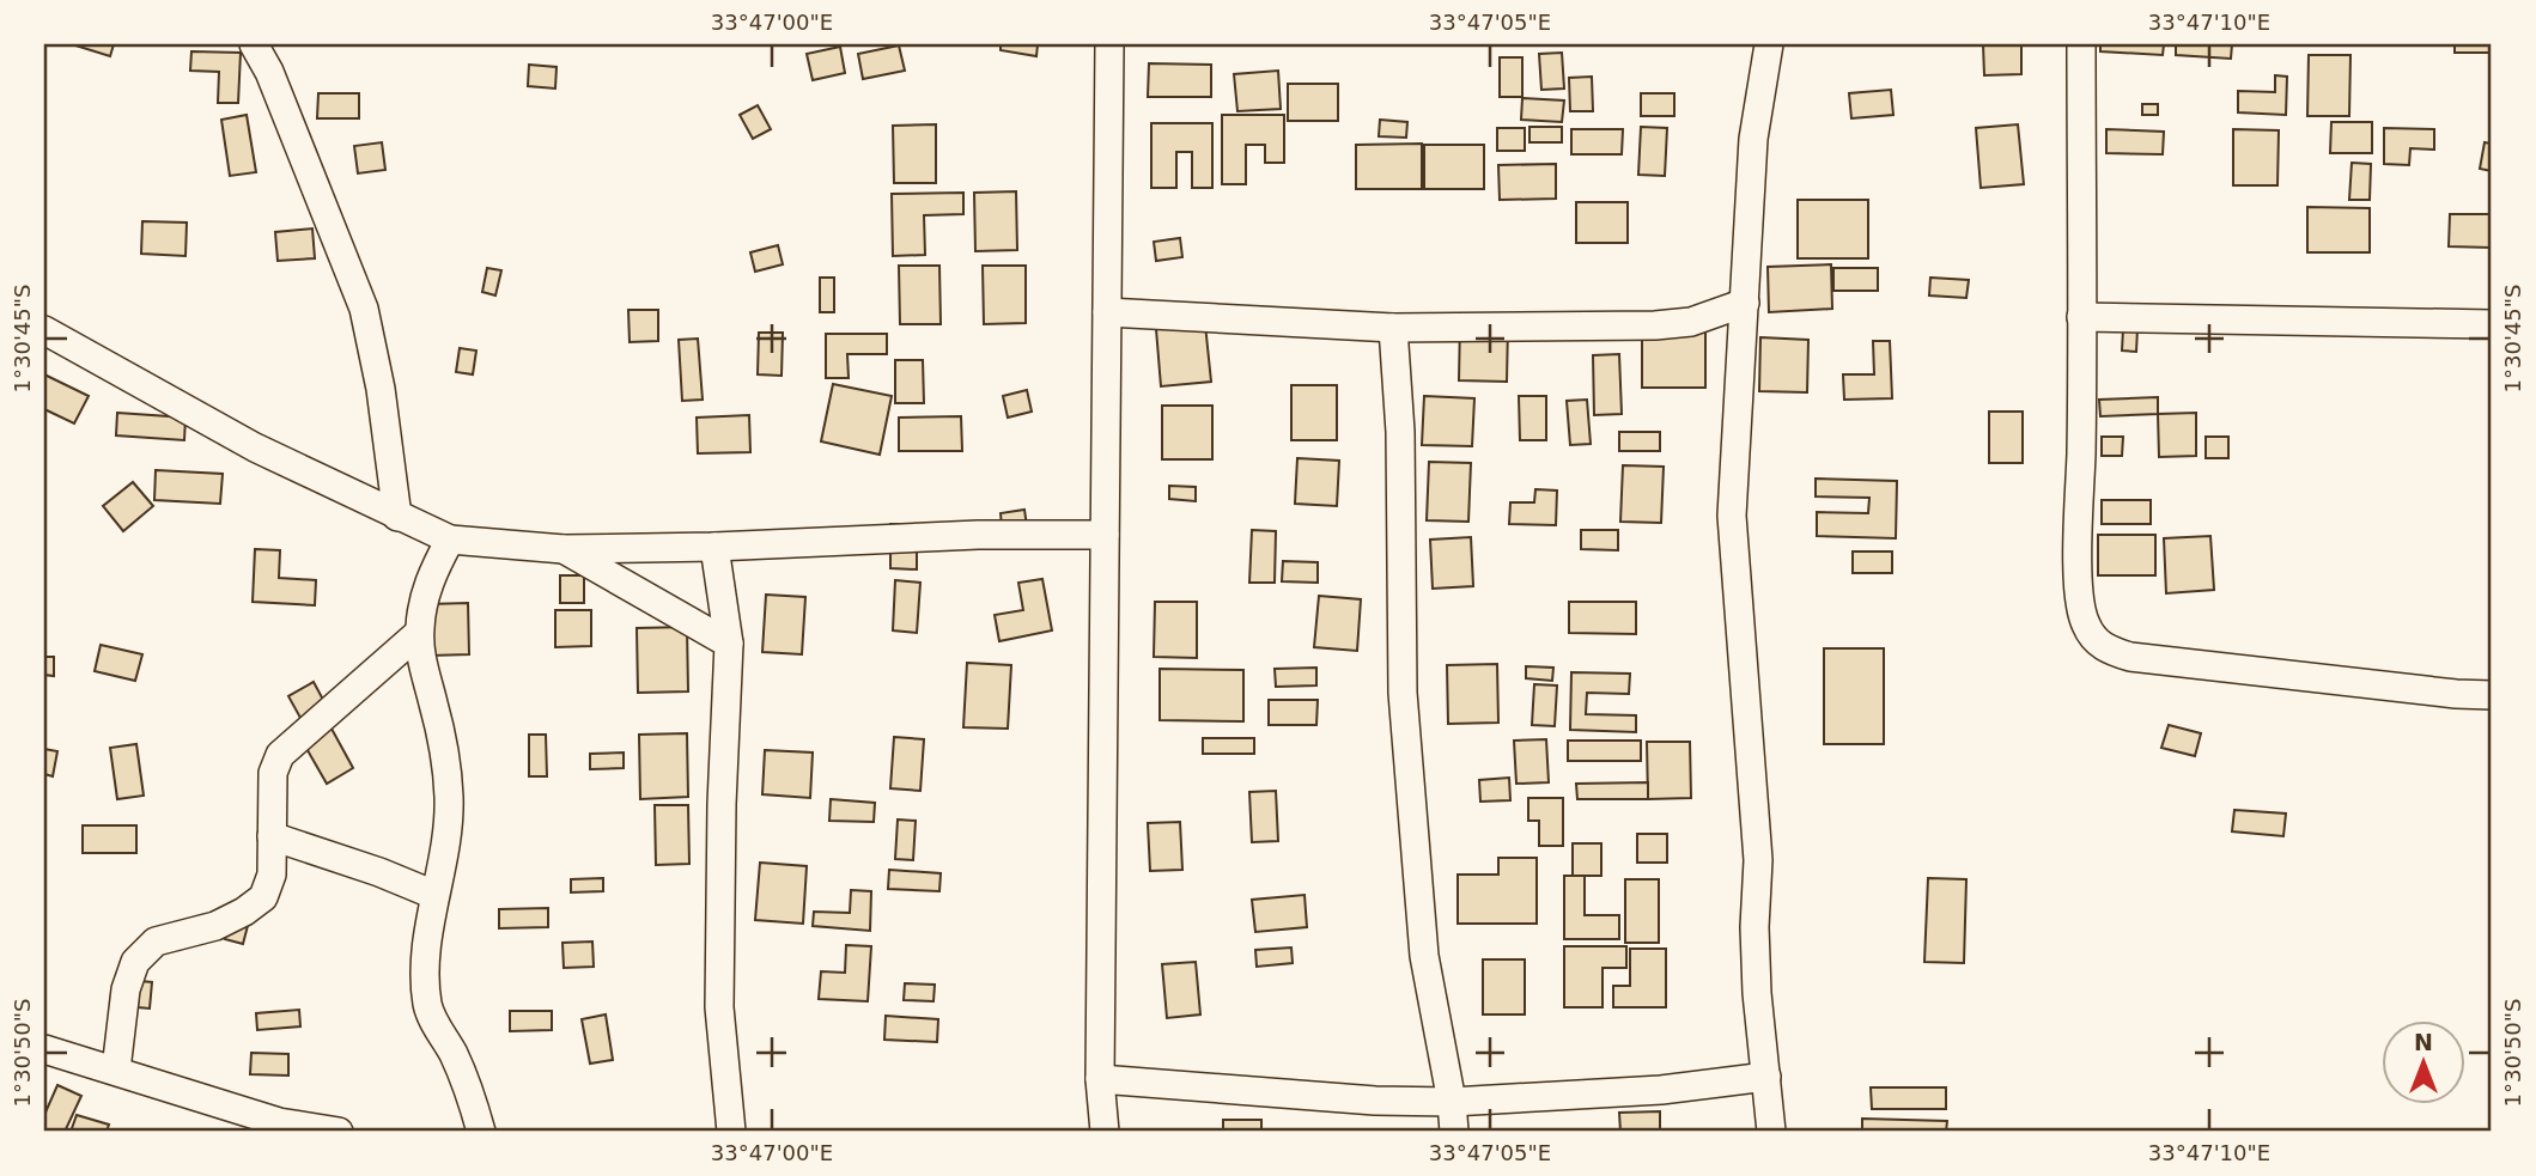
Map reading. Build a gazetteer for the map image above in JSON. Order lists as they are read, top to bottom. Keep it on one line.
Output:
{"north":"top","coordinates":["33°47'00\"E","33°47'05\"E","33°47'10\"E","1°30'45\"S","1°30'50\"S"]}
